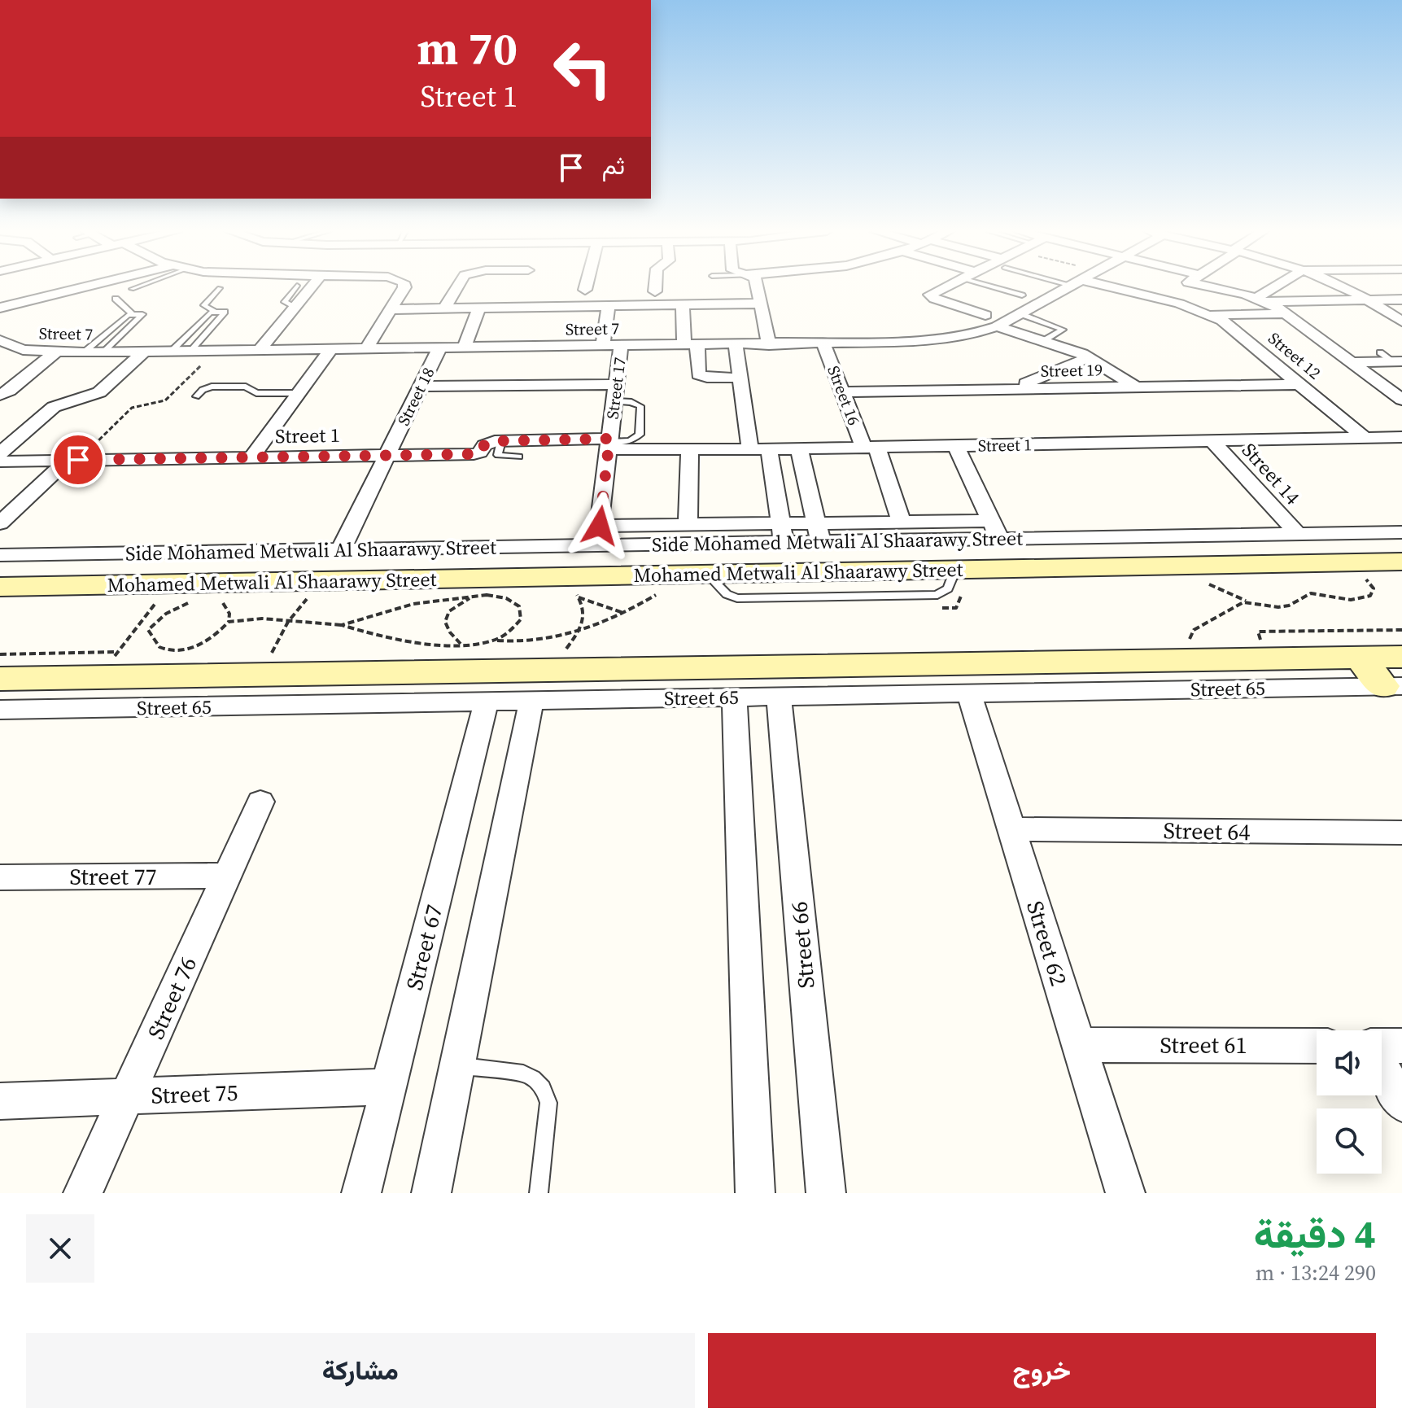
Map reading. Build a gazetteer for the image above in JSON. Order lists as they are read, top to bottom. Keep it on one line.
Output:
{"streets":{"street":["Street 7","Street 12","Street 19","Street 17","Street 16","Street 18","Street 1","Street 14","Side Mohamed Metwali Al Shaarawy Street","Mohamed Metwali Al Shaarawy Street","Street 65","Street 64","Street 77","Street 62","Street 66","Street 67","Street 76","Street 61","Street 75"]},"crossings":[["Street 7","Street 17"],["Street 7","Street 16"],["Street 7","Street 18"],["Street 12","Street 19"],["Street 12","Street 1"],["Street 19","Street 16"],["Street 17","Street 1"],["Street 17","Side Mohamed Metwali Al Shaarawy Street"],["Street 16","Street 1"],["Street 18","Street 1"],["Street 18","Side Mohamed Metwali Al Shaarawy Street"],["Street 1","Street 14"],["Street 14","Side Mohamed Metwali Al Shaarawy Street"],["Street 65","Street 62"],["Street 65","Street 66"],["Street 65","Street 67"],["Street 64","Street 62"],["Street 77","Street 76"],["Street 62","Street 61"],["Street 67","Street 75"],["Street 76","Street 75"]],"page":{"turn":["70 m","Street 1"],"then":"ثم","heading":["4 دقيقة","290 m · 13:24"],"buttons":["خروج","مشاركة"]}}
